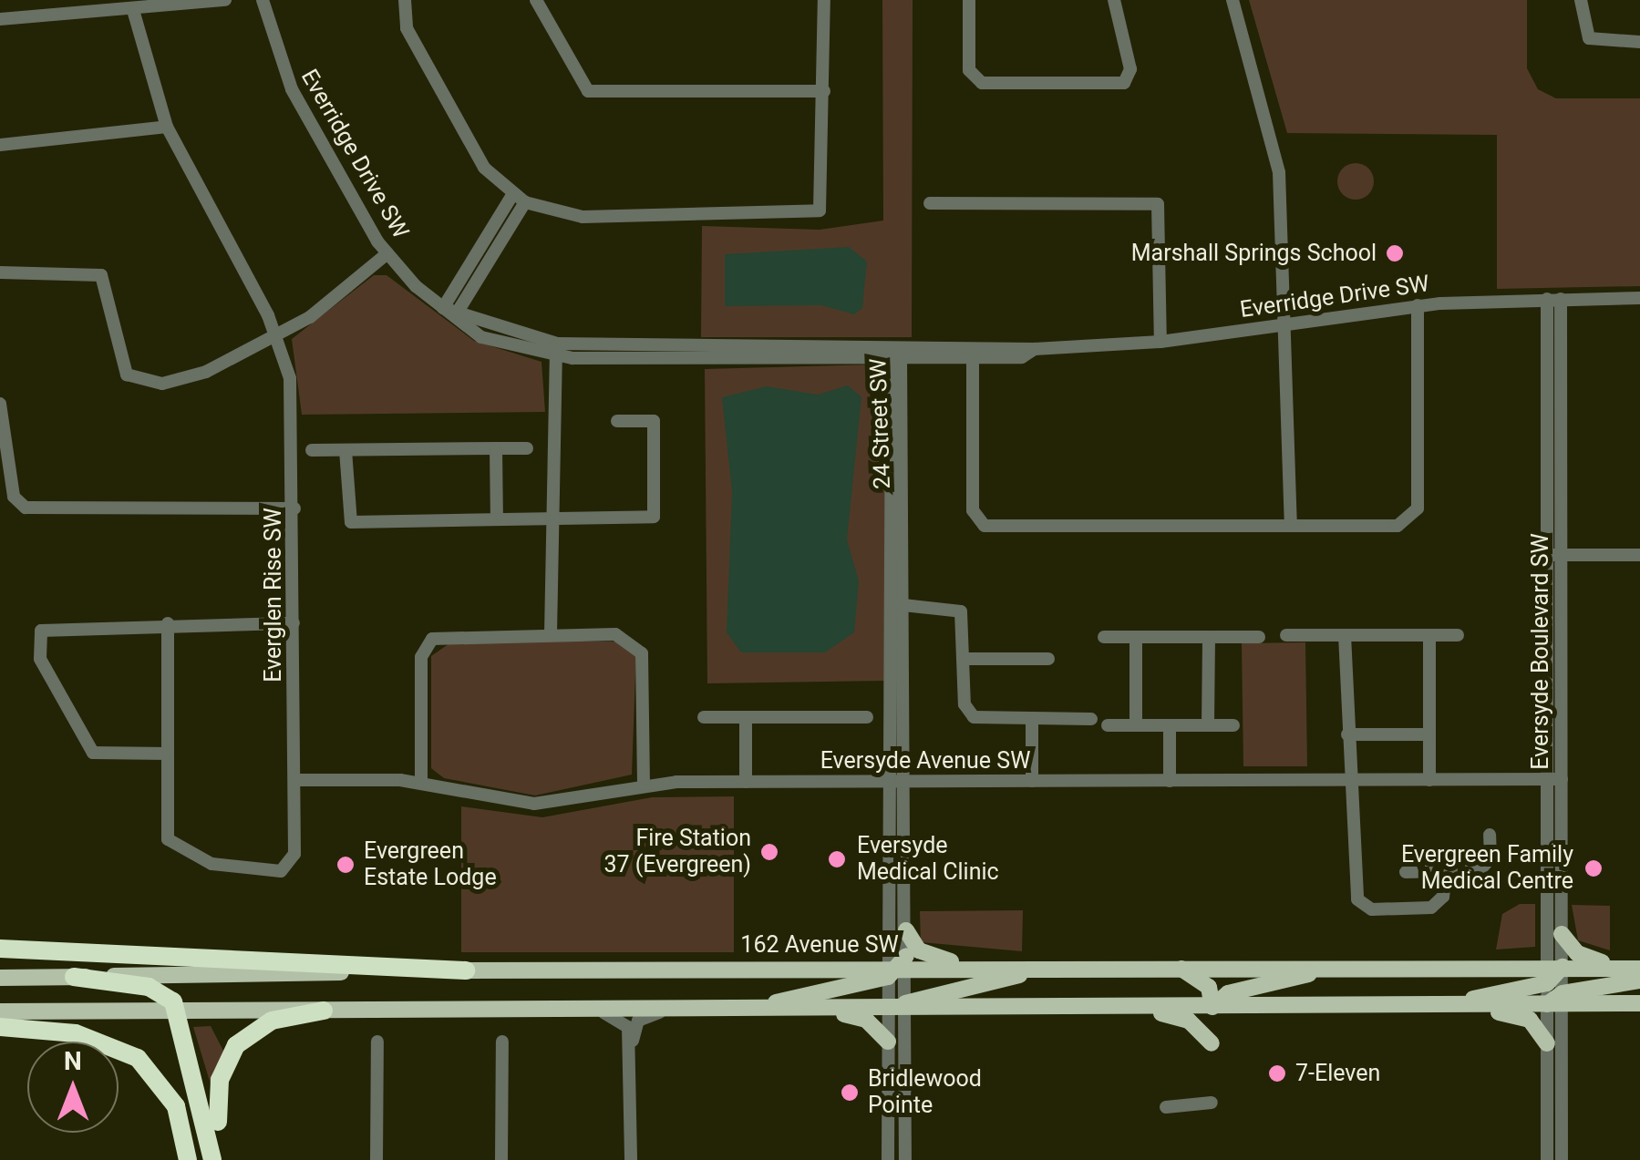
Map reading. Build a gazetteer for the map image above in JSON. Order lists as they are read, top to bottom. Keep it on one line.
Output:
{"streets":{"main road":["162 Avenue SW"],"street":["Everridge Drive SW","24 Street SW","Everglen Rise SW","Eversyde Boulevard SW","Eversyde Avenue SW"]},"crossings":[["Everridge Drive SW","24 Street SW"],["Everridge Drive SW","Eversyde Boulevard SW"],["24 Street SW","Eversyde Avenue SW"],["24 Street SW","162 Avenue SW"],["Everglen Rise SW","Eversyde Avenue SW"],["Eversyde Boulevard SW","Eversyde Avenue SW"],["Eversyde Boulevard SW","162 Avenue SW"]],"places":["Marshall Springs School","Fire Station 37 (Evergreen)","Eversyde Medical Clinic","Evergreen Estate Lodge","Evergreen Family Medical Centre","7-Eleven","Bridlewood Pointe"],"north":"top"}
